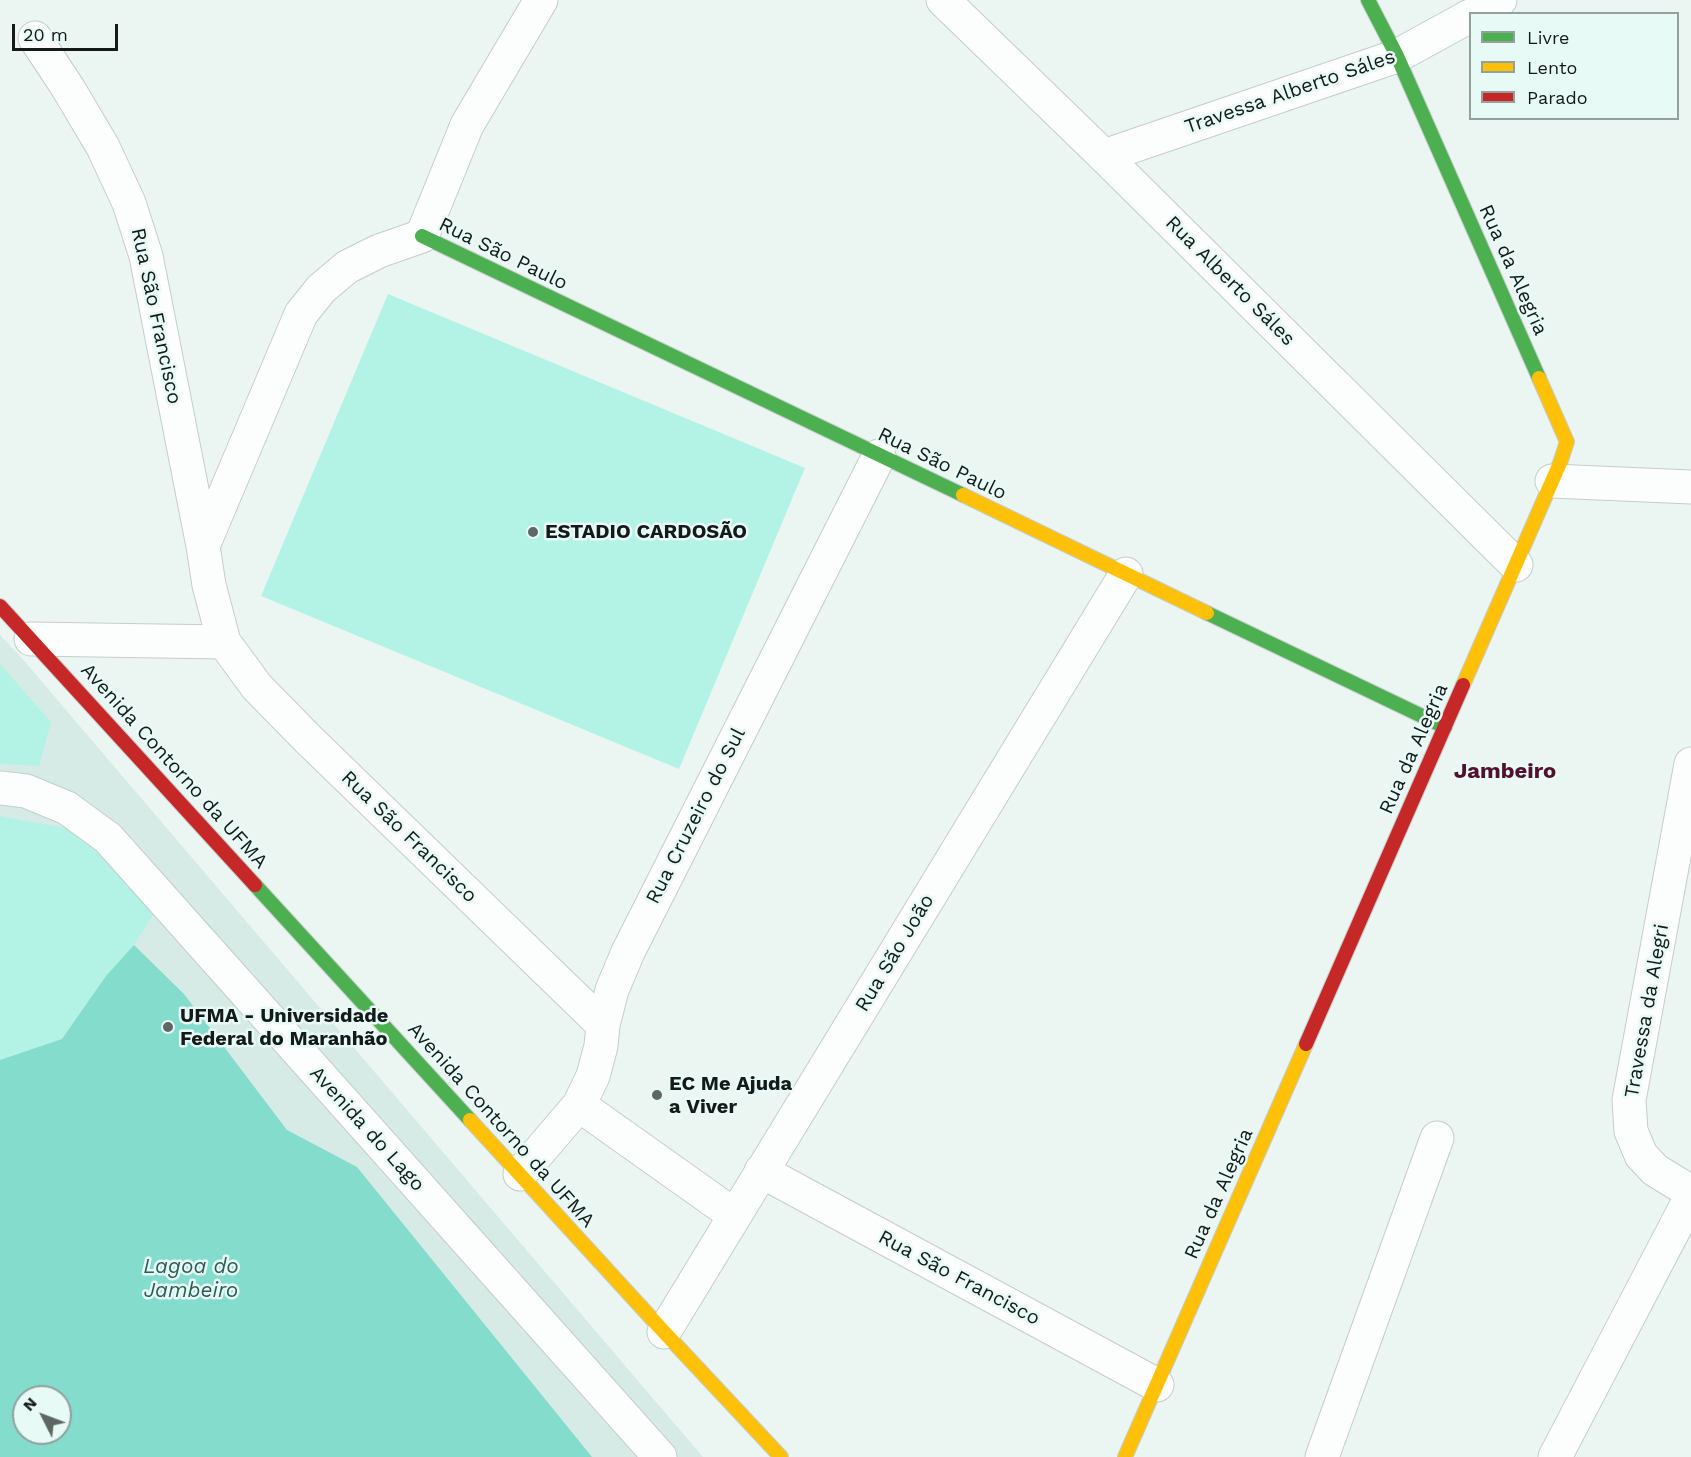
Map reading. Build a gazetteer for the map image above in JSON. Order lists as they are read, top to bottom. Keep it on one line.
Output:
{"streets":{"street":["Travessa Alberto Sáles","Rua São Paulo","Rua da Alegria","Rua Alberto Sáles","Rua São Francisco","Avenida Contorno da UFMA","Rua Cruzeiro do Sul","Rua São João","Travessa da Alegri","Avenida do Lago"]},"crossings":[["Travessa Alberto Sáles","Rua da Alegria"],["Travessa Alberto Sáles","Rua Alberto Sáles"],["Rua São Paulo","Rua da Alegria"],["Rua São Paulo","Rua Cruzeiro do Sul"],["Rua São Paulo","Rua São João"],["Rua da Alegria","Rua Alberto Sáles"],["Rua da Alegria","Rua São Francisco"],["Rua São Francisco","Rua Cruzeiro do Sul"],["Rua São Francisco","Rua São João"],["Avenida Contorno da UFMA","Rua Cruzeiro do Sul"],["Avenida Contorno da UFMA","Rua São João"]],"districts":["Jambeiro"],"water":["Lagoa do Jambeiro"],"places":["ESTADIO CARDOSÃO","UFMA - Universidade Federal do Maranhão","EC Me Ajuda a Viver"],"legend":["Livre","Lento","Parado"],"scale_bar":"20 m","north":"top left"}
